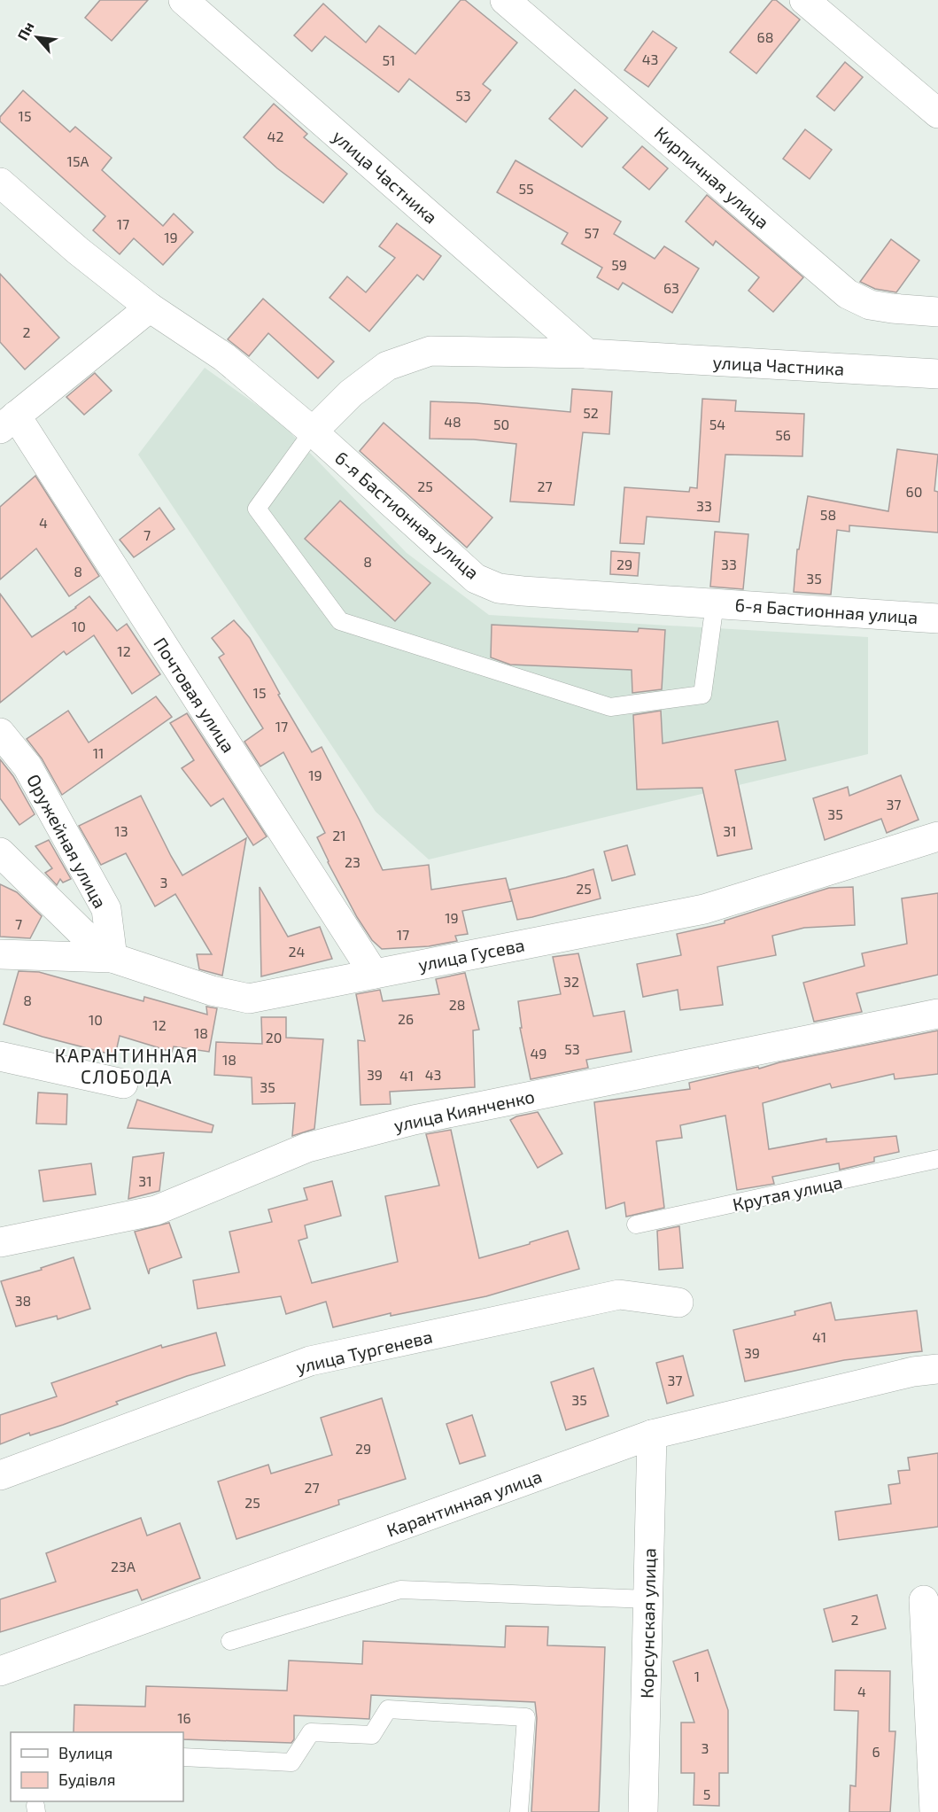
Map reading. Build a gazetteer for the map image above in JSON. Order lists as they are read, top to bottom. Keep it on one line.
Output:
{"streets":{"street":["улица Частника","Кирпичная улица","6-я Бастионная улица","Почтовая улица","Оружейная улица","улица Гусева","улица Киянченко","улица Тургенева","Карантинная улица","Корсунская улица"],"lane":["Крутая улица"]},"crossings":[["улица Частника","6-я Бастионная улица"],["Почтовая улица","улица Гусева"],["Оружейная улица","улица Гусева"],["Карантинная улица","Корсунская улица"]],"districts":["КАРАНТИННАЯ СЛОБОДА"],"house_numbers":["68","43","51","53","15","42","15А","55","17","57","19","59","63","2","52","48","50","54","56","25","27","60","33","58","4","7","8","29","33","8","35","10","12","15","17","11","19","37","35","13","31","21","23","3","25","19","7","17","24","32","8","28","26","10","12","18","20","53","49","18","39","43","41","35","31","38","41","39","37","35","29","27","25","23А","2","1","4","16","3","6","5"],"legend":["Вулиця","Будівля"],"north":"top left"}
